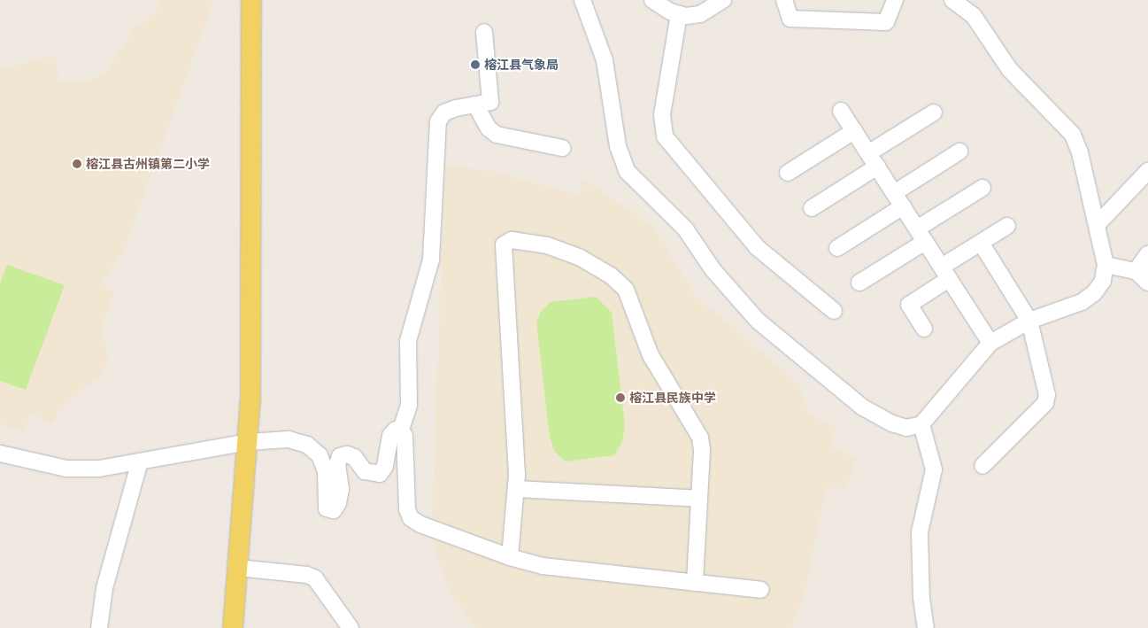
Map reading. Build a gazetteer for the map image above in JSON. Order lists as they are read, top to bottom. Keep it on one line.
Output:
{"places":["榕江县气象局","榕江县古州镇第二小学","榕江县民族中学"]}
